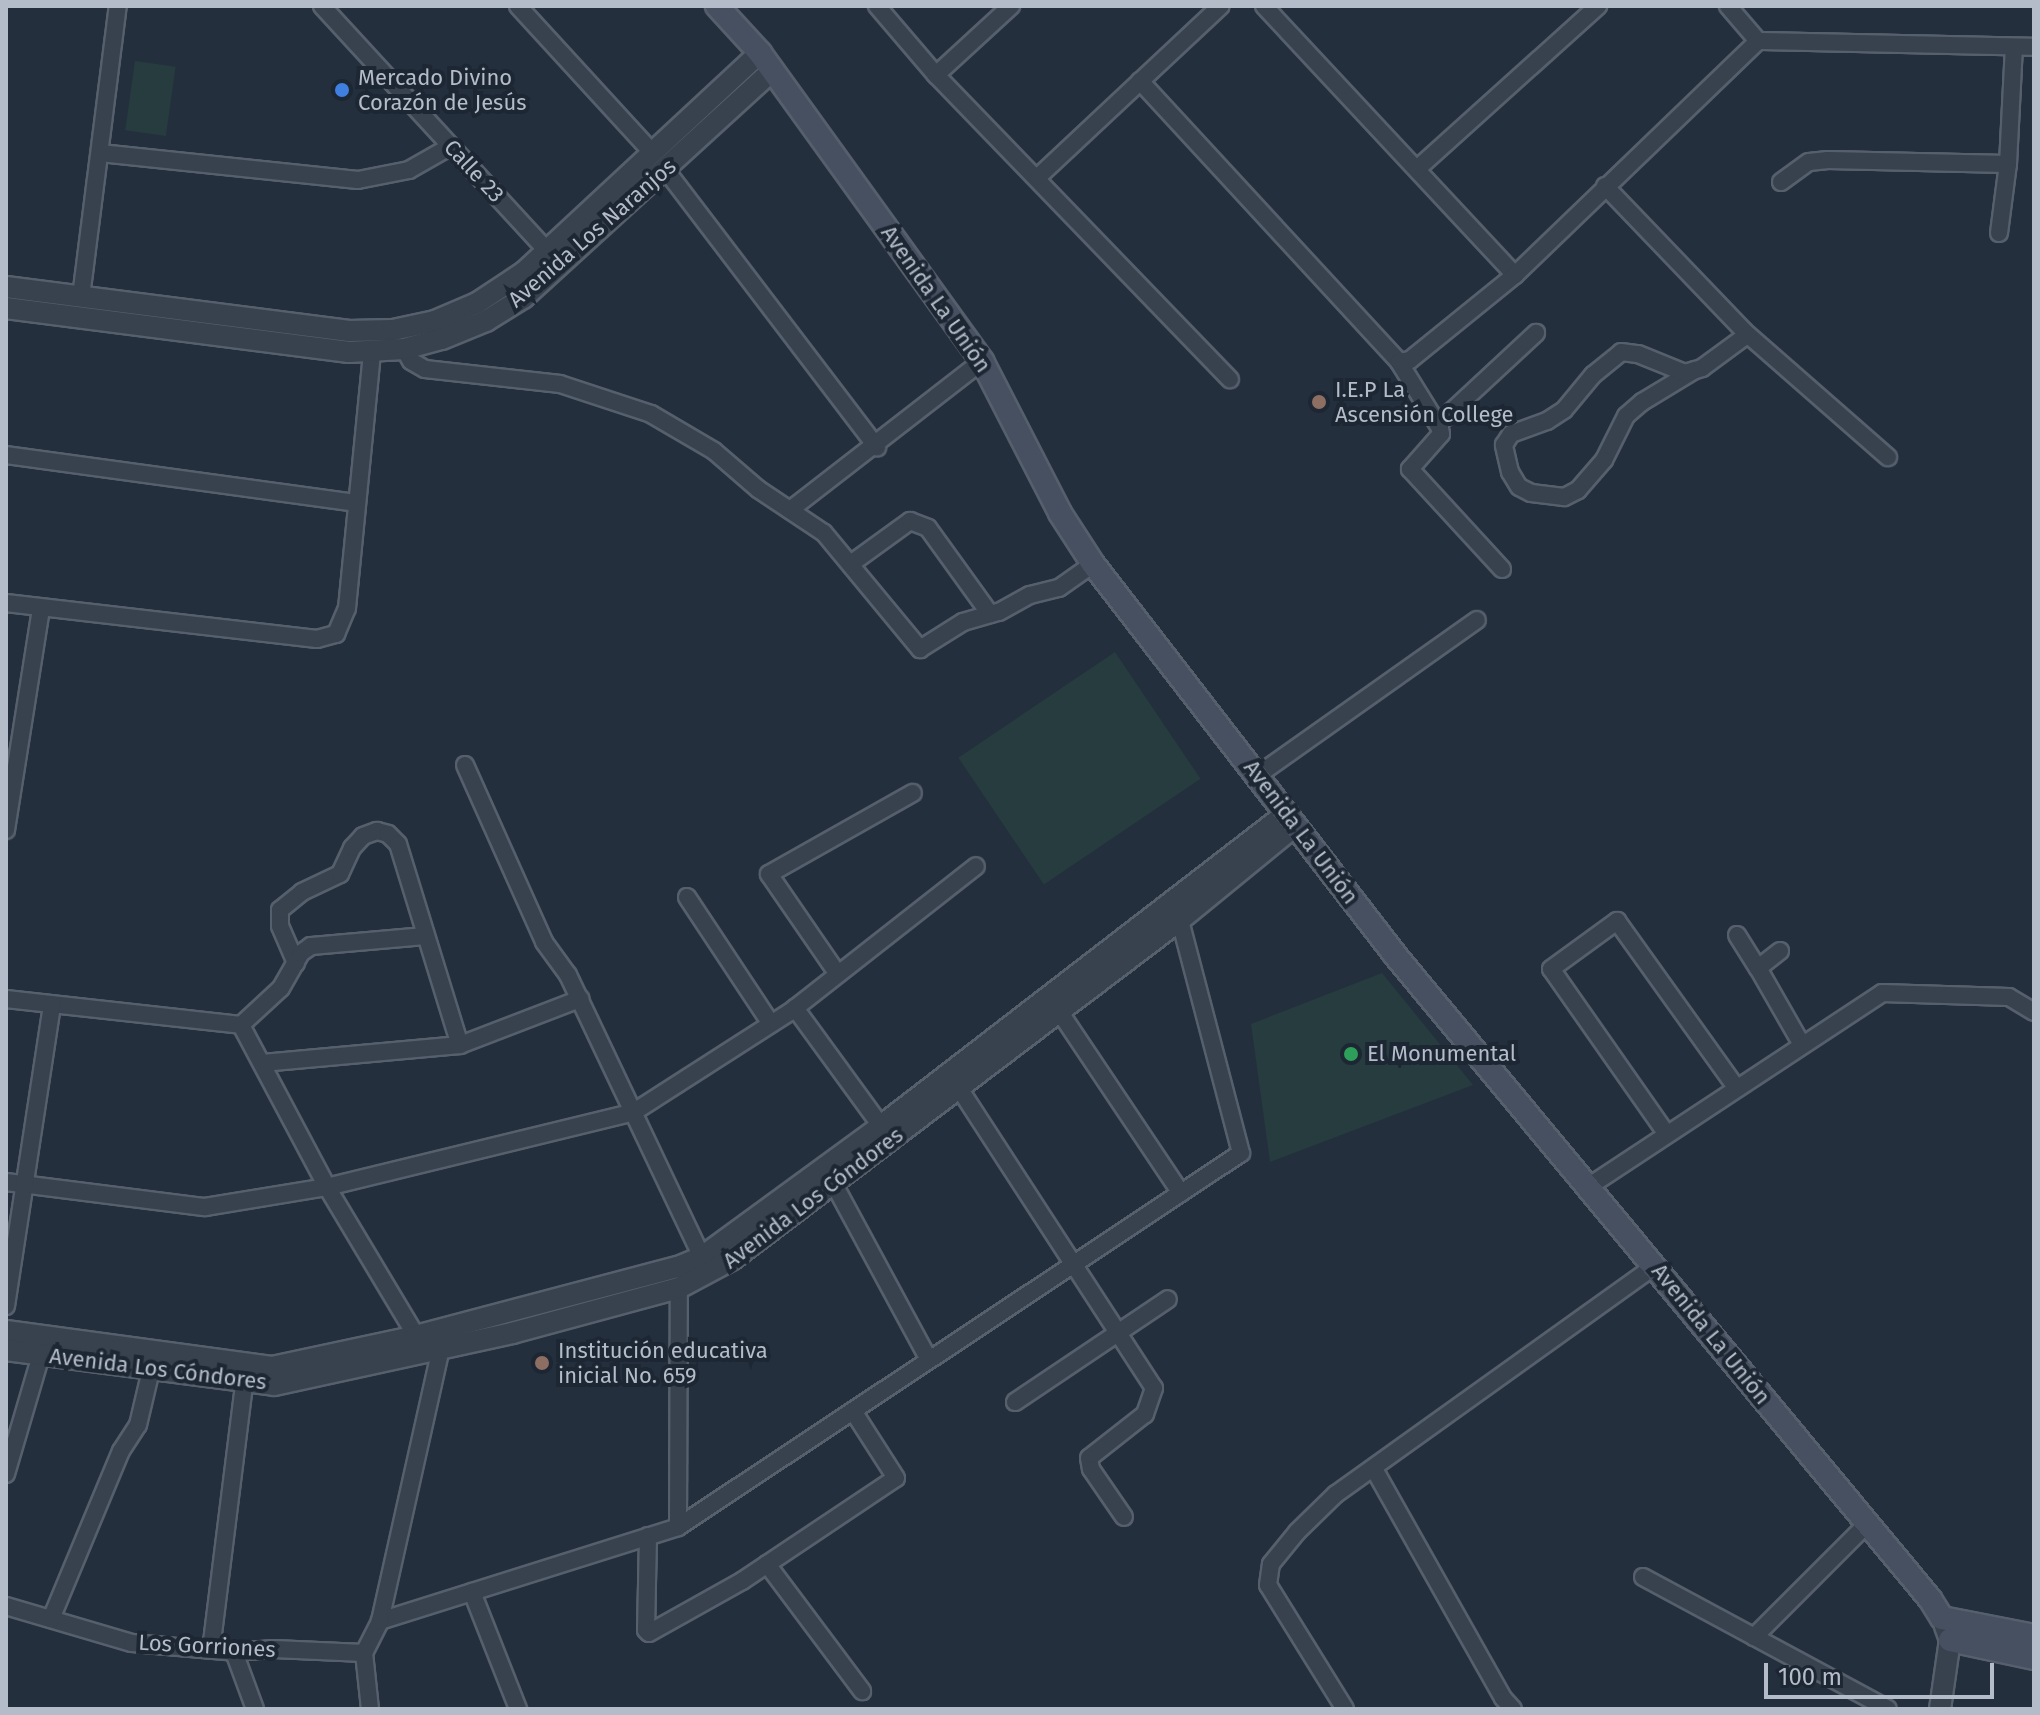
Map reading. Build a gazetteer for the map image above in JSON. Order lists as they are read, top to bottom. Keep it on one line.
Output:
{"streets":{"main road":["Avenida La Unión"],"street":["Calle 23","Avenida Los Naranjos","Avenida Los Cóndores","Los Gorriones"]},"crossings":[["Calle 23","Avenida Los Naranjos"],["Avenida Los Naranjos","Avenida La Unión"],["Avenida La Unión","Avenida Los Cóndores"]],"places":["Mercado Divino Corazón de Jesús","I.E.P La Ascensión College","El Monumental","Institución educativa inicial No. 659"],"scale_bar":"100 m"}
